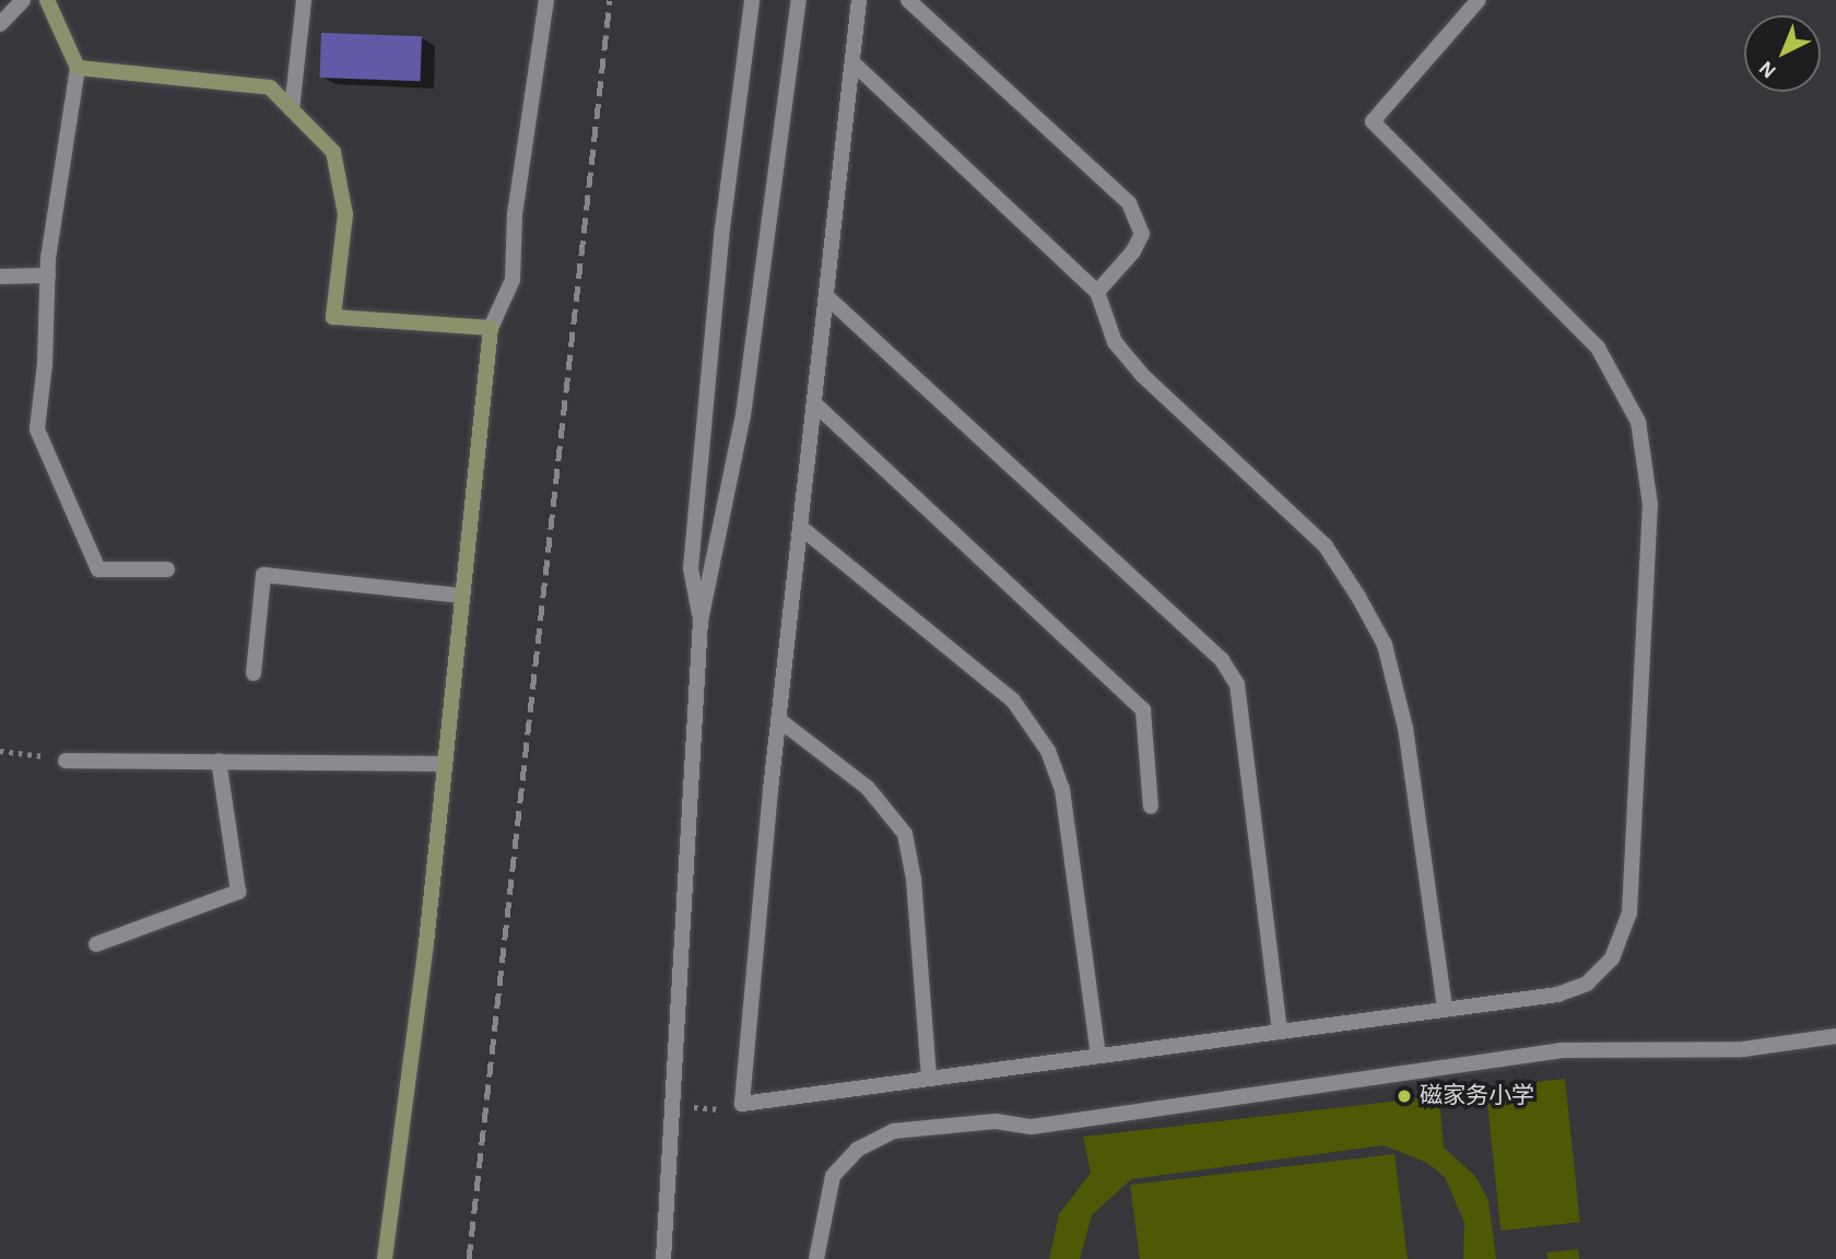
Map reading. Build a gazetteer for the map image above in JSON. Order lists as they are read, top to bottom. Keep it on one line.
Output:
{"places":["磁家务小学"],"north":"bottom left"}
